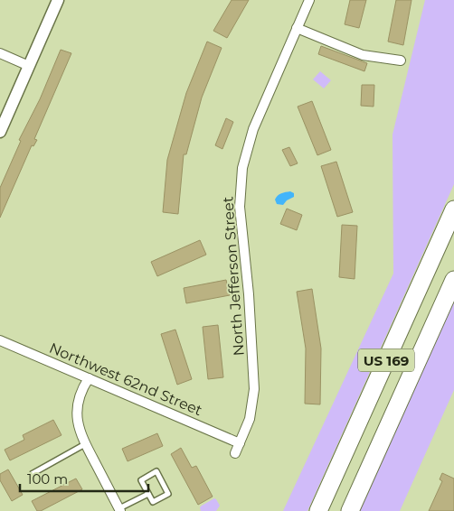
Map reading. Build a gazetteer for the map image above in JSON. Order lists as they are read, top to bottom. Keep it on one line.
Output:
{"streets":{"highway":["US 169"],"street":["North Jefferson Street","Northwest 62nd Street"]},"crossings":[["North Jefferson Street","Northwest 62nd Street"]],"scale_bar":"100 m"}
